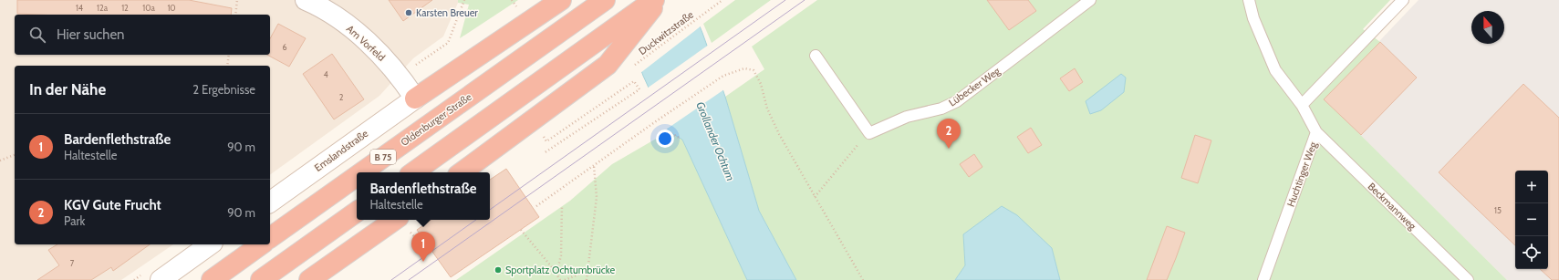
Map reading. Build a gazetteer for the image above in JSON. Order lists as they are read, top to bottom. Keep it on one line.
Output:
{"streets":{"highway":["Oldenburger Straße","B 75"],"street":["Am Vorfeld","Emslandstraße"],"lane":["Lübecker Weg","Huchtinger Weg","Beckmannweg"],"path":["Duckwitzstraße"]},"crossings":[["Am Vorfeld","Emslandstraße"],["Huchtinger Weg","Beckmannweg"]],"water":["Grollander Ochtum"],"places":["Karsten Breuer","Sportplatz Ochtumbrücke"],"house_numbers":["14","12a","12","10a","10","6","4","2","15","7"],"north":"top","page":{"search":"Hier suchen","heading":["In der Nähe","2 Ergebnisse"],"list":[{"mark":"1","name":"Bardenflethstraße","note":"Haltestelle","value":"90 m"},{"mark":"2","name":"KGV Gute Frucht","note":"Park","value":"90 m"}],"pins":["2","1"],"map_buttons":["+","−"],"popup":["Bardenflethstraße","Haltestelle"]}}
